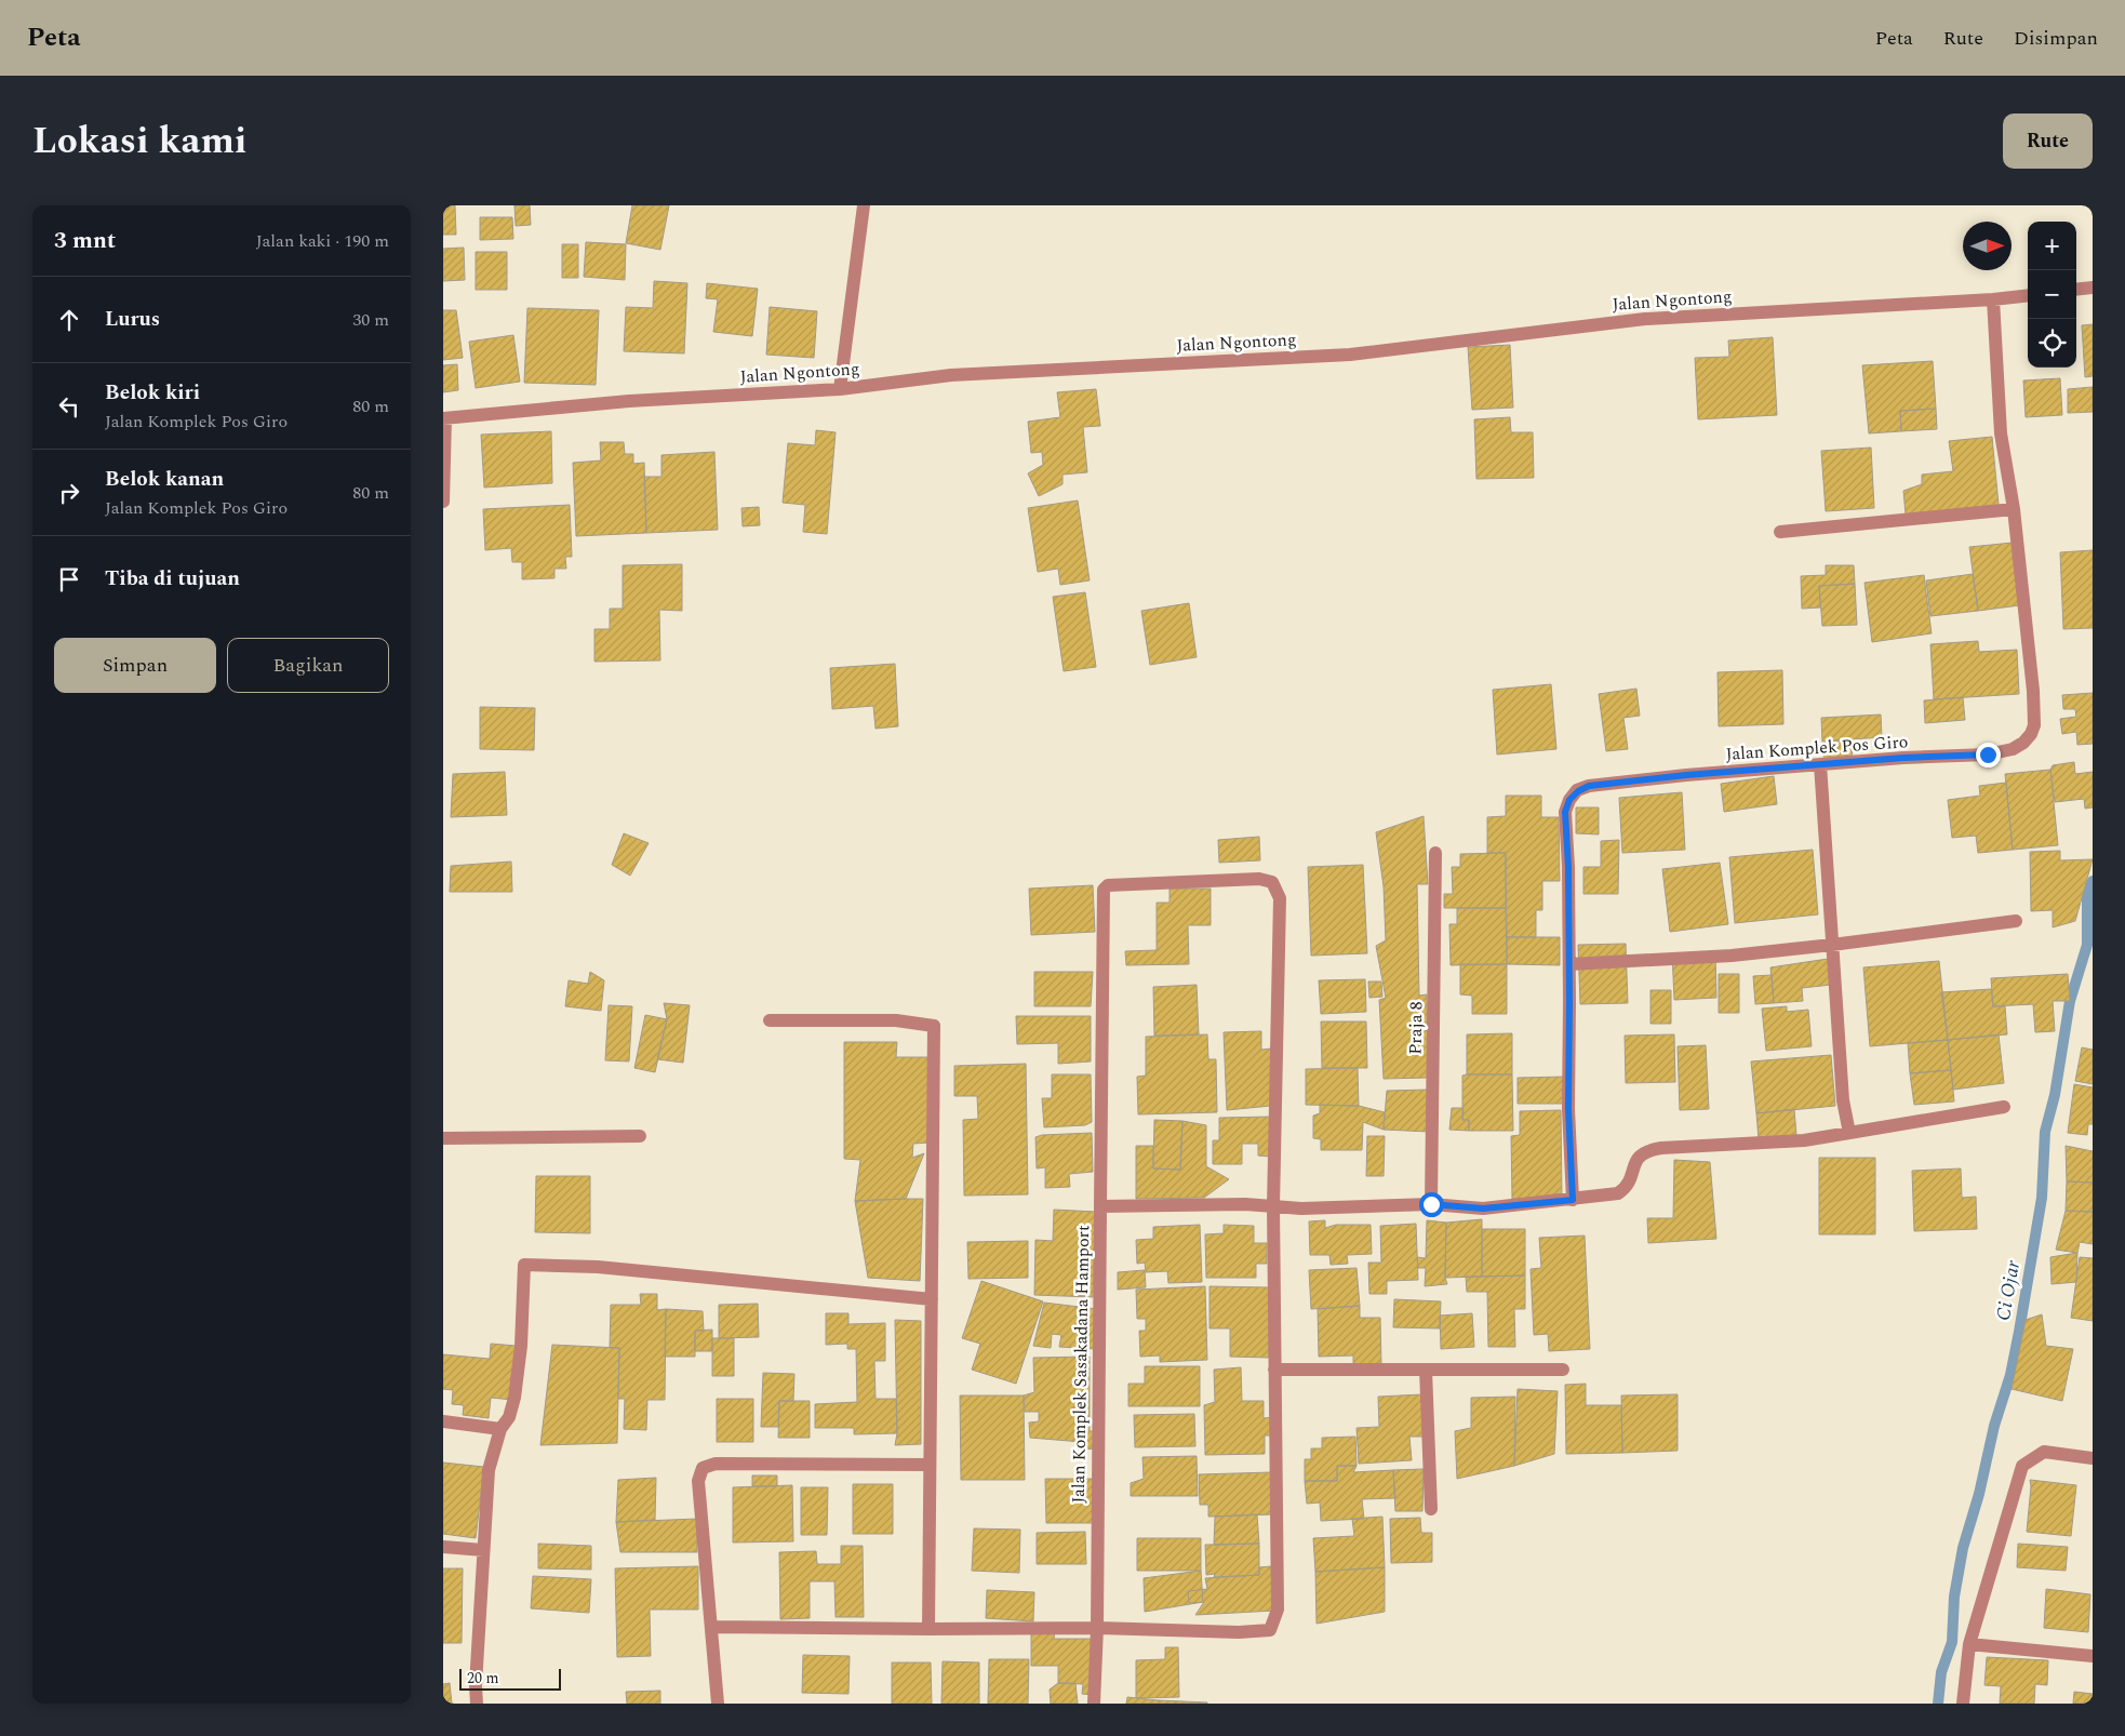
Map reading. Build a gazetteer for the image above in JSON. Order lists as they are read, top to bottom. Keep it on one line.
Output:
{"streets":{"street":["Jalan Ngontong","Jalan Komplek Pos Giro","Praja 8","Jalan Komplek Sasakadana Hamport"]},"crossings":[["Jalan Ngontong","Jalan Komplek Pos Giro"],["Jalan Komplek Pos Giro","Jalan Komplek Sasakadana Hamport"],["Praja 8","Jalan Komplek Sasakadana Hamport"]],"water":["Ci Ojar"],"scale_bar":"20 m","north":"right","page":{"header":"Peta","nav":["Peta","Rute","Disimpan"],"title":"Lokasi kami","buttons":["Rute",["Simpan","Bagikan"]],"heading":["3 mnt","Jalan kaki · 190 m"],"map_buttons":["+","−"],"list":[["Lurus","30 m"],["Belok kiri","Jalan Komplek Pos Giro","80 m"],["Belok kanan","Jalan Komplek Pos Giro","80 m"],"Tiba di tujuan"],"scale":"20 m"}}
